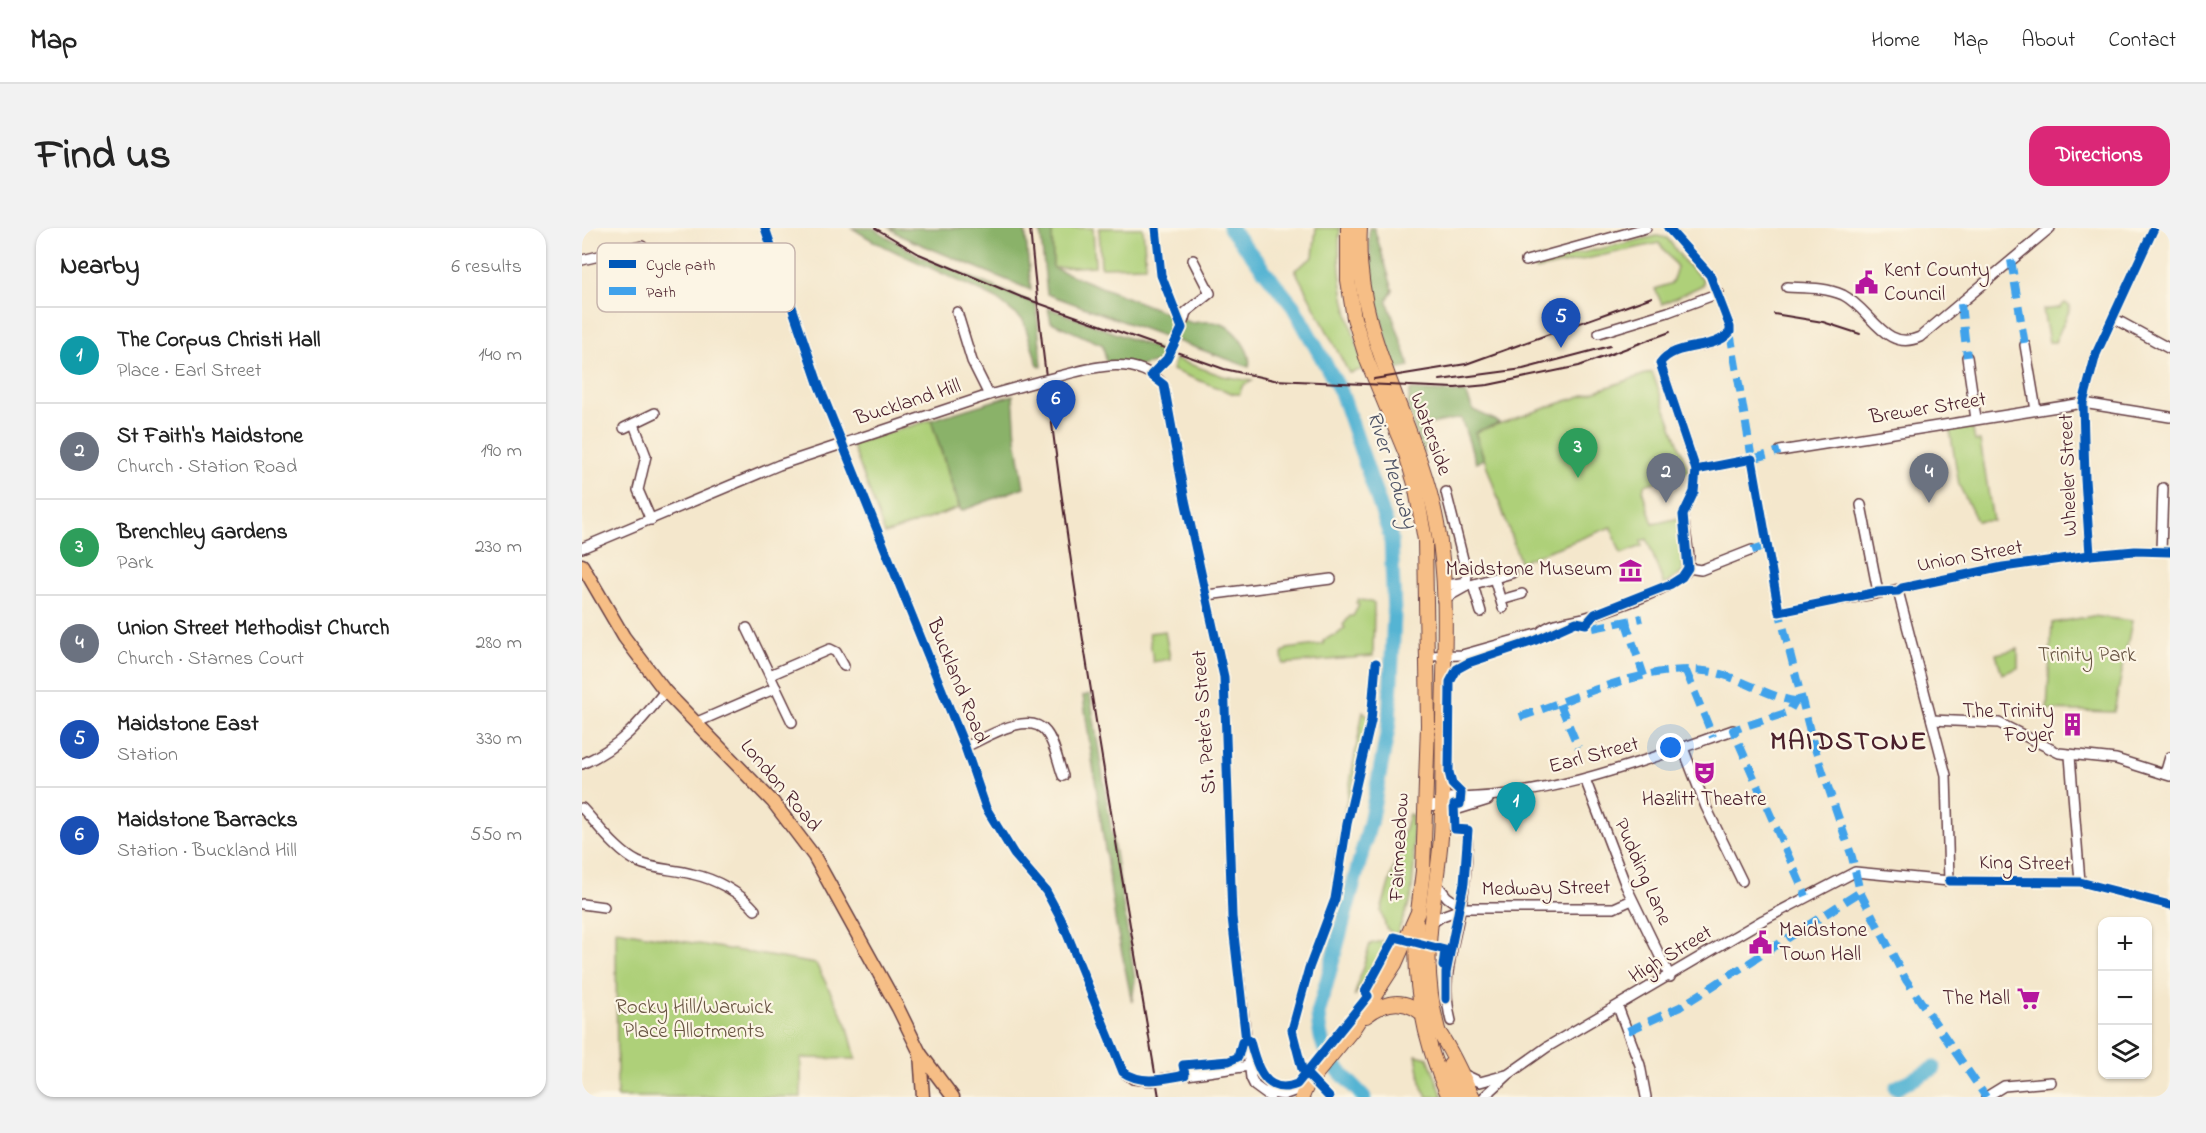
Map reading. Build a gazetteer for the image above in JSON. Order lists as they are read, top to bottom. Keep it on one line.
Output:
{"streets":{"highway":["Waterside","Fairmeadow"],"main road":["London Road"],"street":["Buckland Hill","Brewer Street","Wheeler Street","Union Street","Buckland Road","St. Peter's Street","Earl Street","King Street","Pudding Lane","Medway Street","High Street"]},"crossings":[["Buckland Hill","Buckland Road"],["Buckland Hill","St. Peter's Street"],["Brewer Street","Wheeler Street"],["Waterside","Fairmeadow"],["Wheeler Street","Union Street"],["Buckland Road","St. Peter's Street"],["Earl Street","Fairmeadow"],["Earl Street","Pudding Lane"],["Fairmeadow","Medway Street"],["King Street","High Street"],["Pudding Lane","Medway Street"],["Pudding Lane","High Street"]],"districts":["MAIDSTONE"],"water":["River Medway"],"parks":["Trinity Park","Rocky Hill/Warwick Place Allotments"],"places":{"public building":["Kent County Council","Maidstone Town Hall"],"museum":["Maidstone Museum"],"building":["The Trinity Foyer"],"theatre":["Hazlitt Theatre"],"supermarket":["The Mall"]},"legend":["Cycle path","Path"],"page":{"header":"Map","nav":["Home","Map","About","Contact"],"title":"Find us","buttons":"Directions","heading":["Nearby","6 results"],"pins":["5","6","3","2","4","1"],"list":[{"mark":"1","name":"The Corpus Christi Hall","note":"Place · Earl Street","value":"140 m"},{"mark":"2","name":"St Faith's Maidstone","note":"Church · Station Road","value":"190 m"},{"mark":"3","name":"Brenchley Gardens","note":"Park","value":"230 m"},{"mark":"4","name":"Union Street Methodist Church","note":"Church · Starnes Court","value":"280 m"},{"mark":"5","name":"Maidstone East","note":"Station","value":"330 m"},{"mark":"6","name":"Maidstone Barracks","note":"Station · Buckland Hill","value":"550 m"}],"map_buttons":["+","−"]}}
